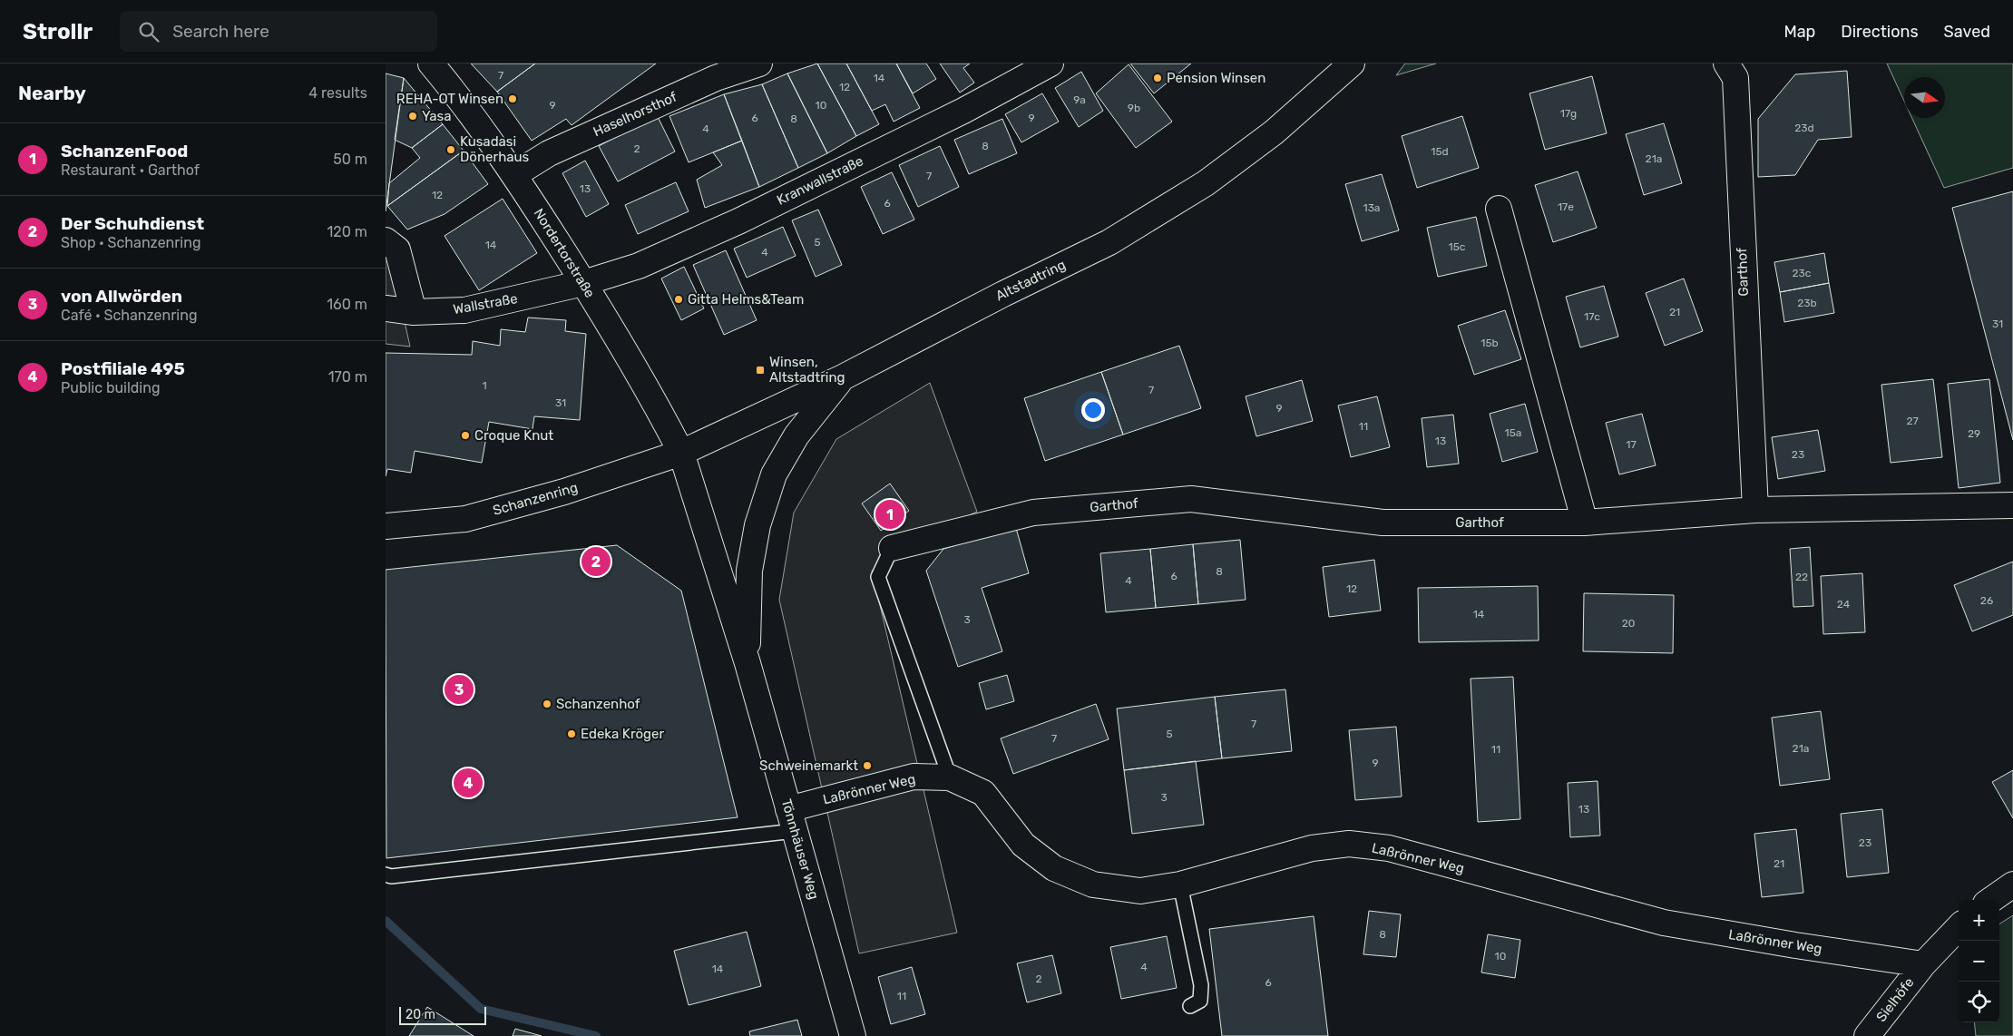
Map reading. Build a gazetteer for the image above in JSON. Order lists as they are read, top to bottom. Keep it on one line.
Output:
{"streets":{"street":["Haselhorsthof","Kranwallstraße","Nordertorstraße","Garthof","Altstadtring","Wallstraße","Schanzenring","Laßrönner Weg","Tönnhäuser Weg","Sielhöfe"]},"crossings":[["Haselhorsthof","Nordertorstraße"],["Kranwallstraße","Nordertorstraße"],["Kranwallstraße","Wallstraße"],["Nordertorstraße","Altstadtring"],["Nordertorstraße","Wallstraße"],["Nordertorstraße","Schanzenring"],["Nordertorstraße","Tönnhäuser Weg"],["Garthof","Laßrönner Weg"],["Altstadtring","Schanzenring"],["Altstadtring","Tönnhäuser Weg"],["Schanzenring","Tönnhäuser Weg"],["Laßrönner Weg","Tönnhäuser Weg"],["Laßrönner Weg","Sielhöfe"]],"places":{"other":["Pension Winsen","REHA-OT Winsen","Yasa","Kusadasi Dönerhaus","Gitta Helms&Team","Croque Knut","Schanzenhof","Edeka Kröger","Schweinemarkt"],"transit":["Winsen, Altstadtring"]},"house_numbers":["7","14","12","9a","9","10","9b","17g","6","9","8","23d","4","8","2","15d","21a","7","13","12","6","17e","13a","5","14","15c","4","23c","23b","21","17c","31","15b","1","7","31","9","27","11","15a","29","13","17","23","8","6","22","4","12","26","24","14","3","20","7","5","7","21a","11","9","3","13","23","21","8","10","4","14","2","6","11"],"scale_bar":"20 m","north":"right","page":{"header":"Strollr","search":"Search here","nav":["Map","Directions","Saved"],"heading":["Nearby","4 results"],"list":[{"mark":"1","name":"SchanzenFood","note":"Restaurant · Garthof","value":"50 m"},{"mark":"2","name":"Der Schuhdienst","note":"Shop · Schanzenring","value":"120 m"},{"mark":"3","name":"von Allwörden","note":"Café · Schanzenring","value":"160 m"},{"mark":"4","name":"Postfiliale 495","note":"Public building","value":"170 m"}],"pins":["1","2","3","4"],"map_buttons":["+","−"],"scale":"20 m"}}
